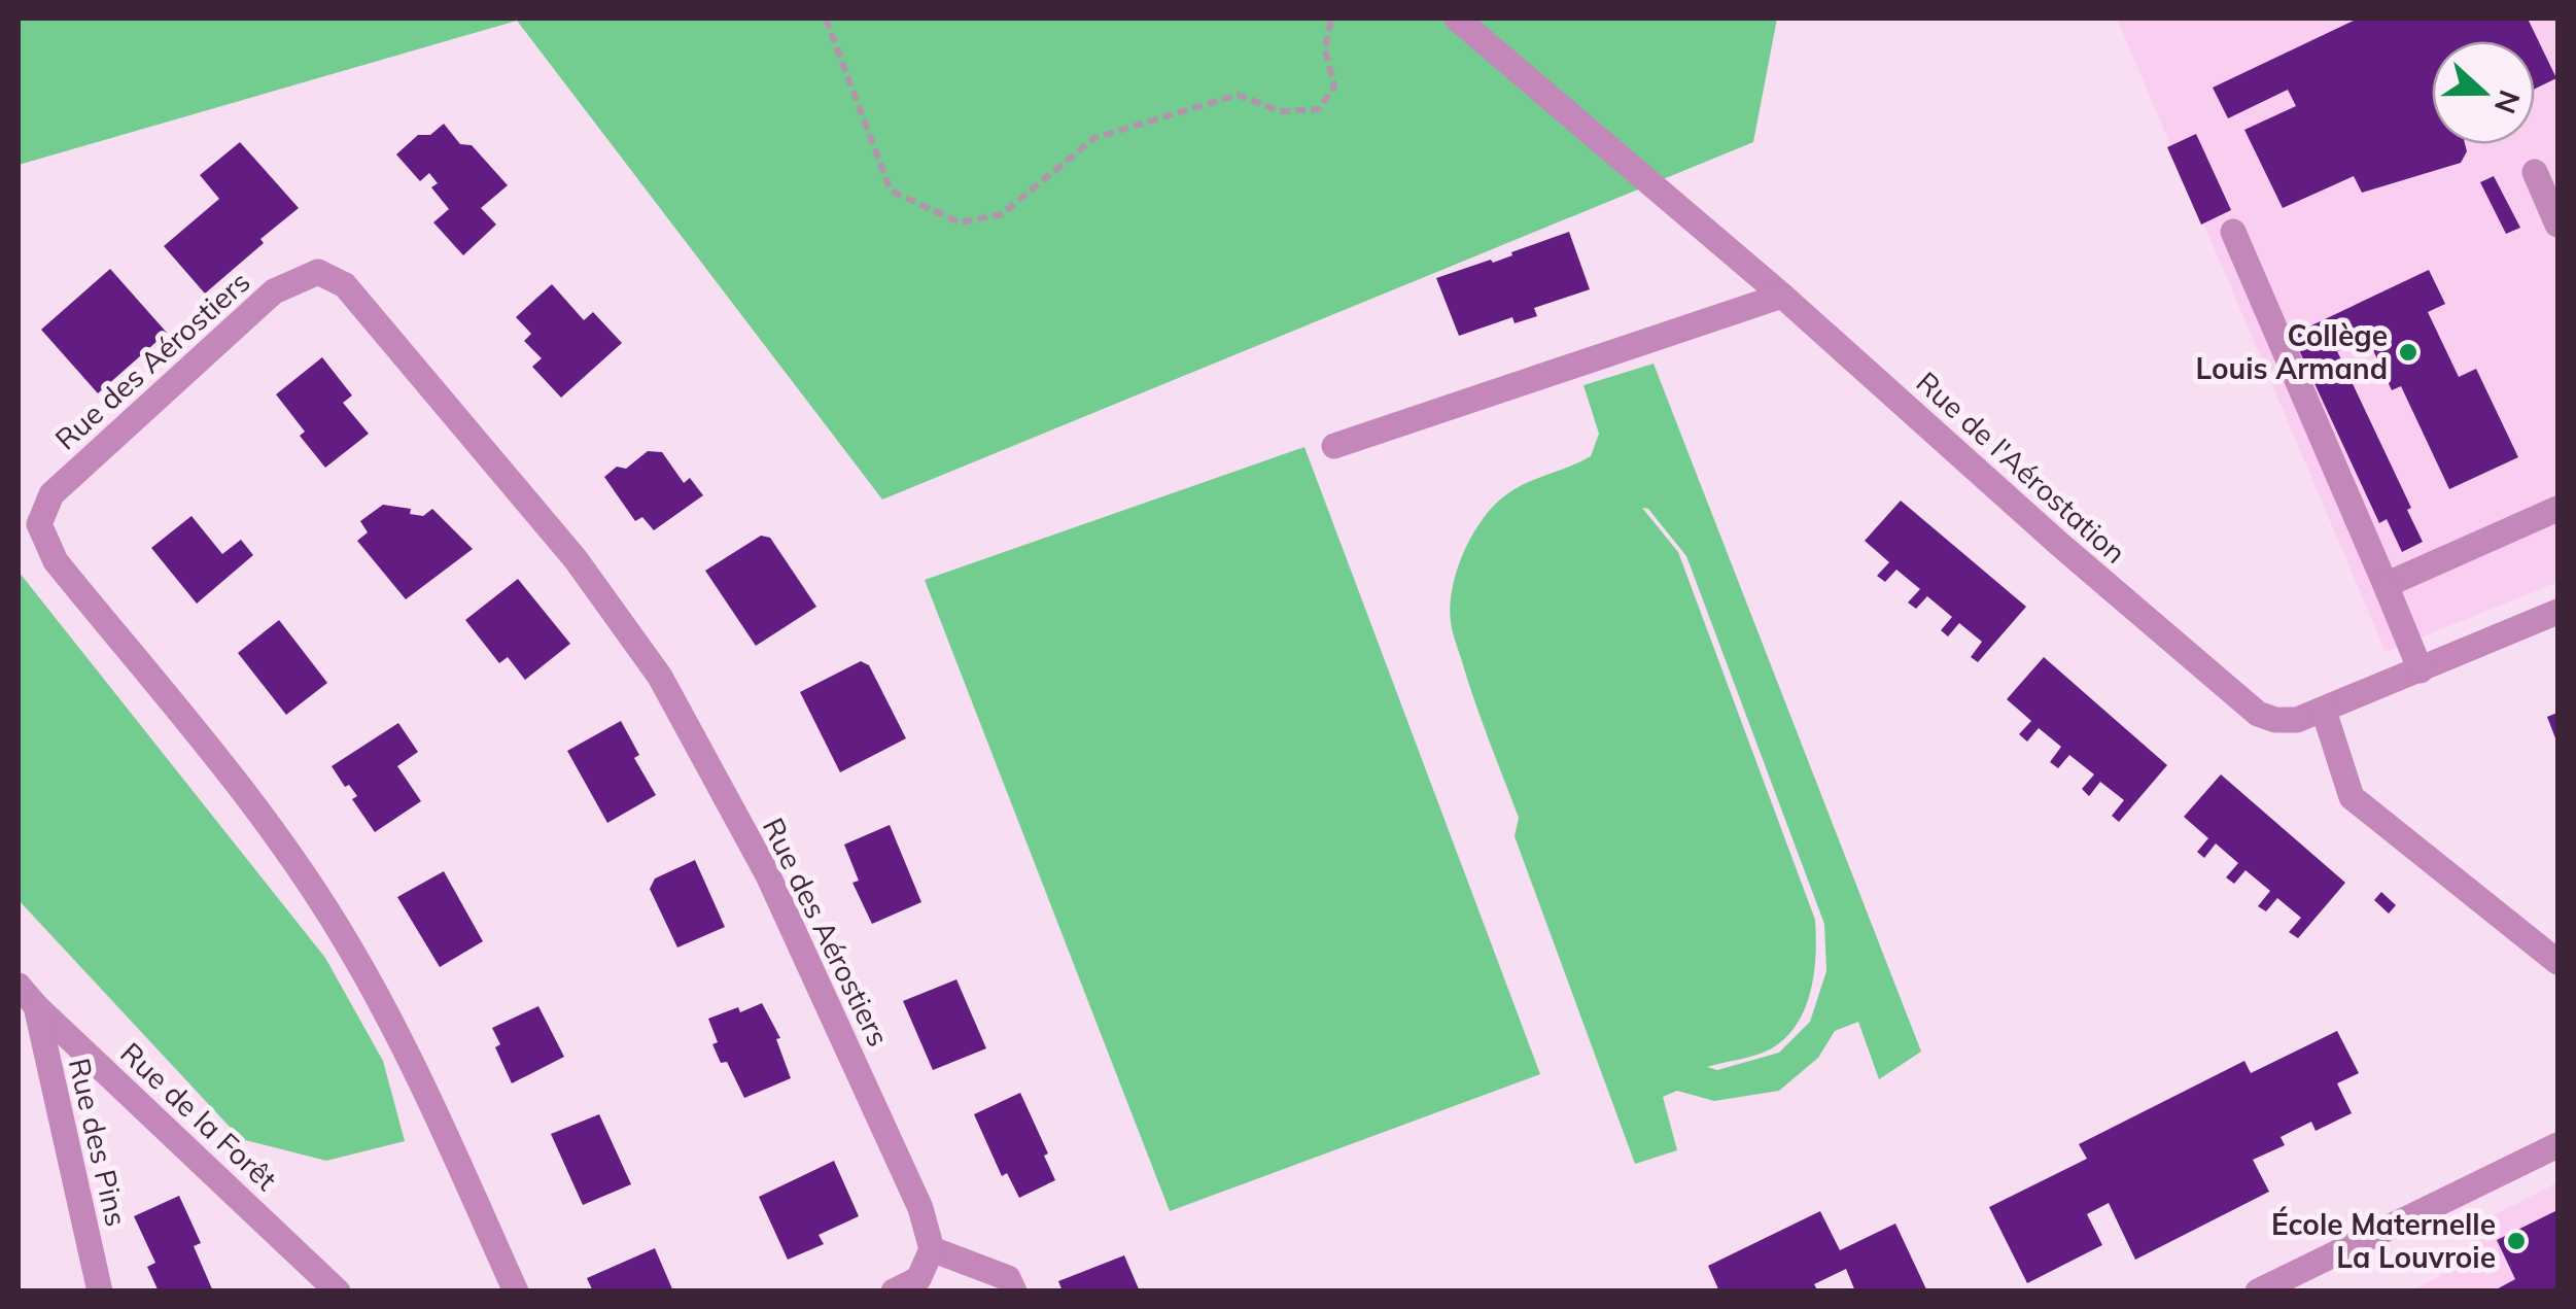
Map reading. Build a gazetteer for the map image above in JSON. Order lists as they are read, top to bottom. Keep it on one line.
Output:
{"streets":{"street":["Rue des Aérostiers","Rue de l'Aérostation","Rue de la Forêt","Rue des Pins"]},"crossings":[["Rue de la Forêt","Rue des Pins"]],"places":["Collège Louis Armand","École Maternelle La Louvroie"],"north":"right"}
